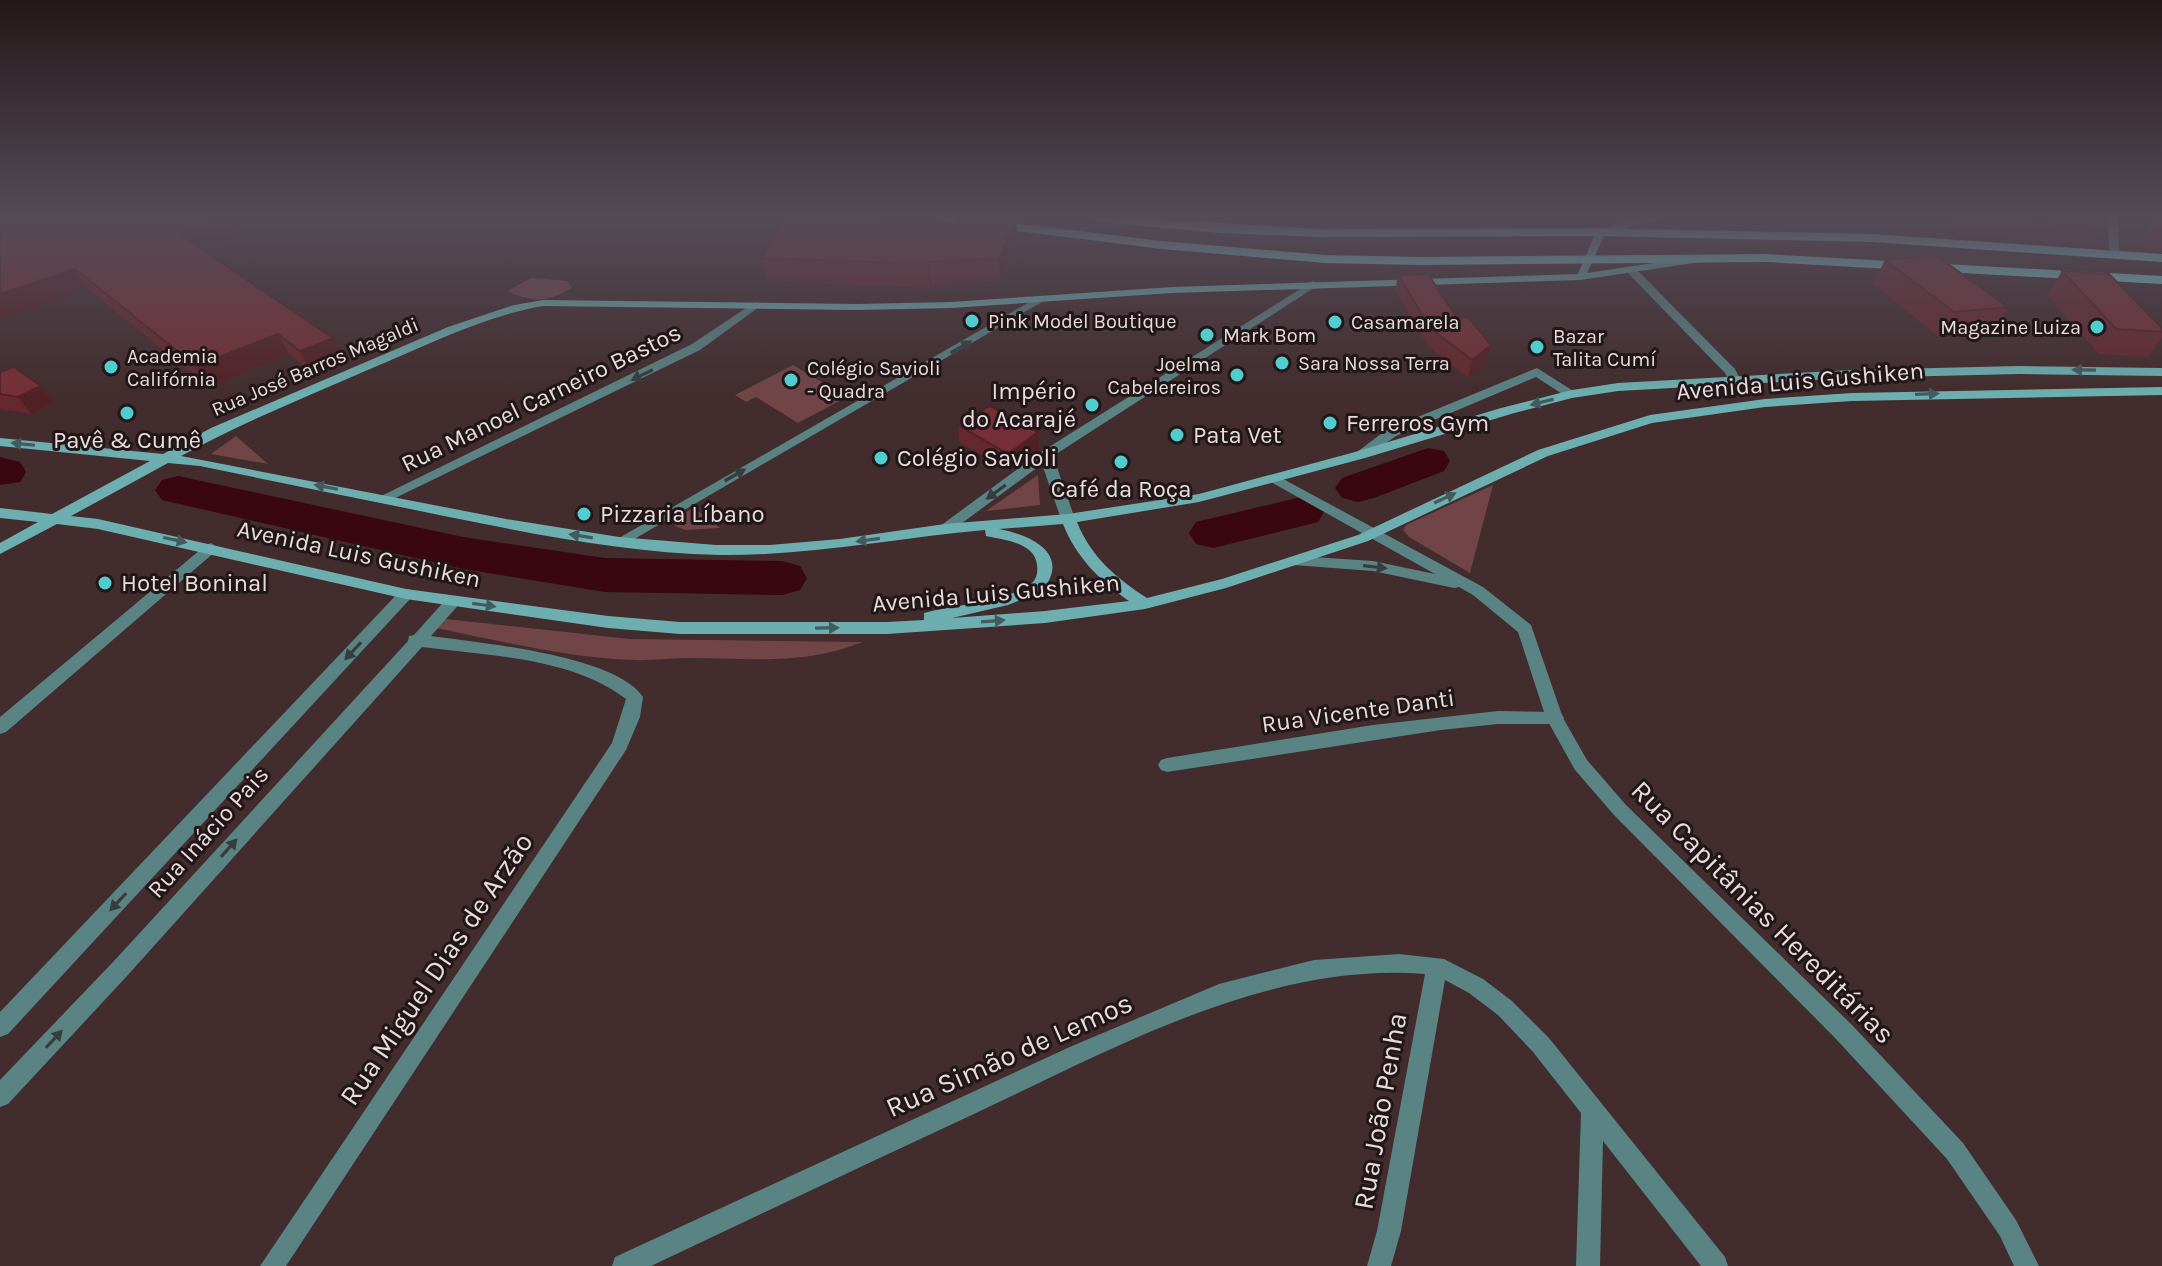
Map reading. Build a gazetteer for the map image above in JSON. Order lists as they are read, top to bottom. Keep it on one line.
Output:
{"streets":{"main road":["Rua José Barros Magaldi","Avenida Luis Gushiken"],"street":["Rua Manoel Carneiro Bastos","Rua Vicente Danti","Rua Inácio Pais","Rua Capitânias Hereditárias","Rua Miguel Dias de Arzão","Rua Simão de Lemos","Rua João Penha"]},"crossings":[["Rua José Barros Magaldi","Avenida Luis Gushiken"],["Rua José Barros Magaldi","Rua Manoel Carneiro Bastos"],["Avenida Luis Gushiken","Rua Manoel Carneiro Bastos"],["Avenida Luis Gushiken","Rua Inácio Pais"],["Avenida Luis Gushiken","Rua Capitânias Hereditárias"],["Rua Vicente Danti","Rua Capitânias Hereditárias"],["Rua Inácio Pais","Rua Miguel Dias de Arzão"],["Rua Simão de Lemos","Rua João Penha"]],"places":["Pink Model Boutique","Casamarela","Magazine Luiza","Mark Bom","Bazar Talita Cumí","Sara Nossa Terra","Academia Califórnia","Joelma Cabelereiros","Colégio Savioli - Quadra","Império do Acarajé","Pavê & Cumê","Ferreros Gym","Pata Vet","Colégio Savioli","Café da Roça","Pizzaria Líbano","Hotel Boninal"]}
